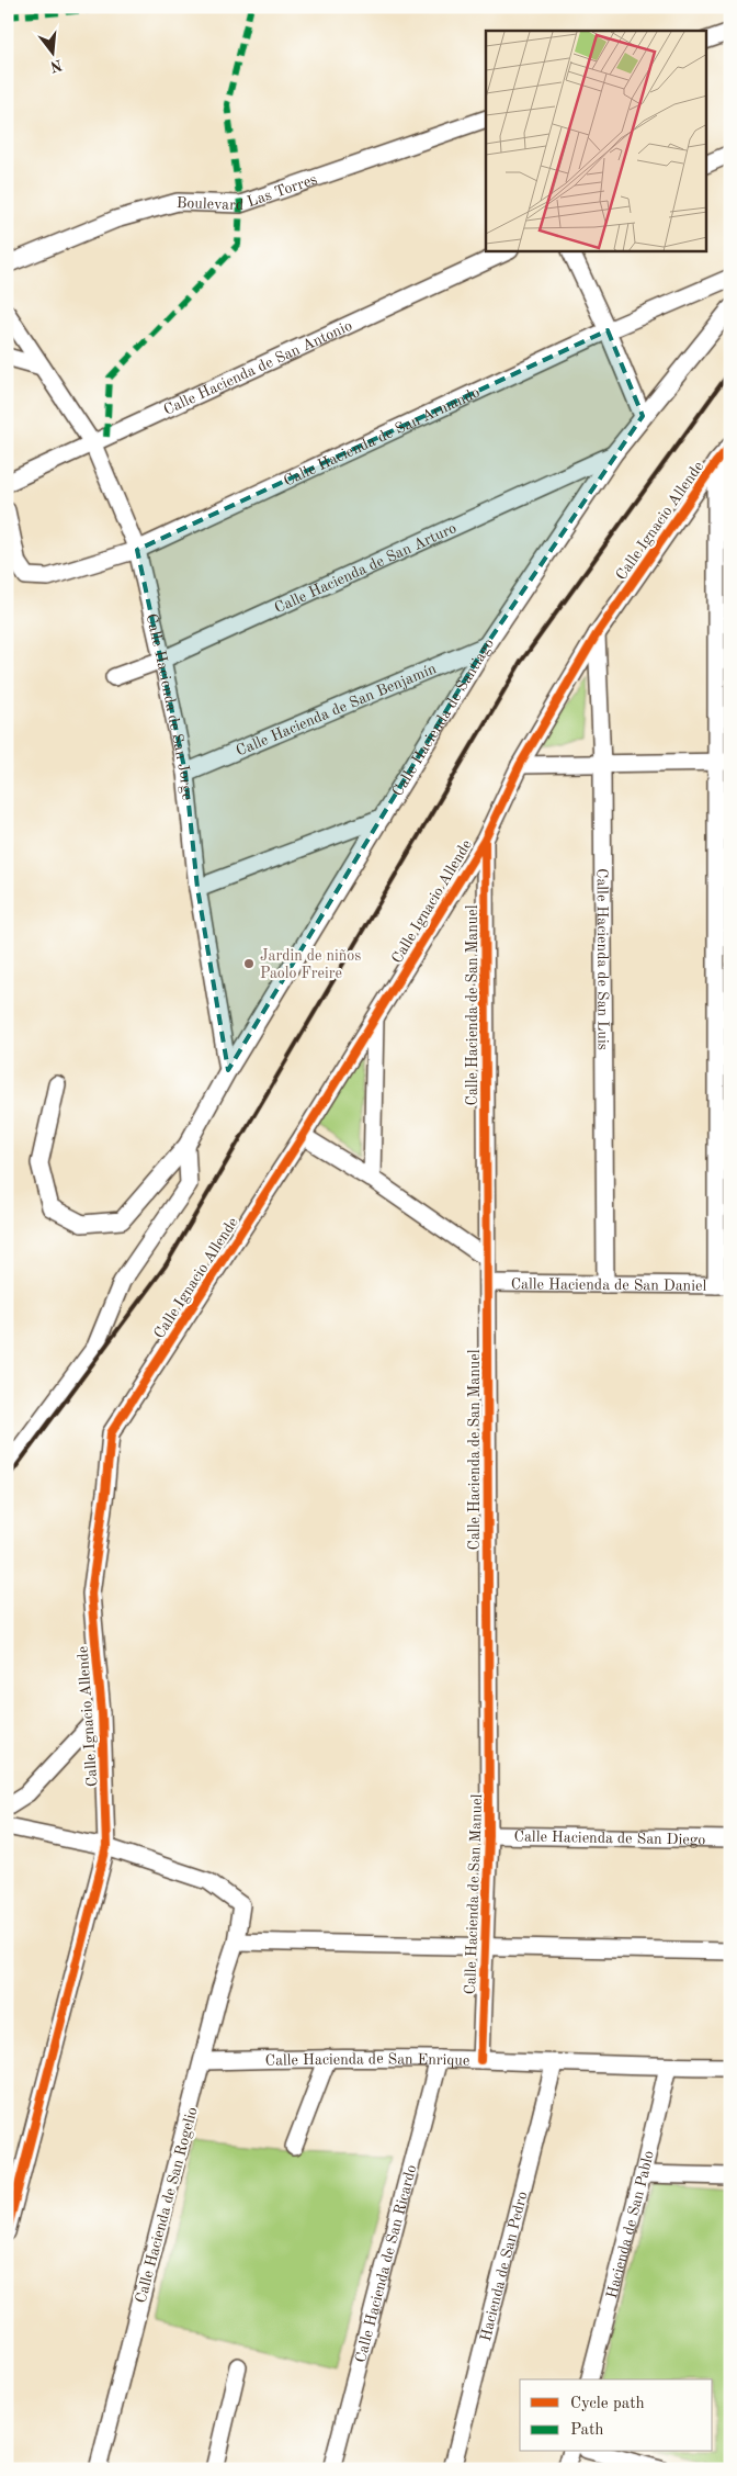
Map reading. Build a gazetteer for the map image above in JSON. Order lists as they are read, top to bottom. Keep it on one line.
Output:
{"streets":{"street":["Boulevard Las Torres","Calle Hacienda de San Antonio","Calle Hacienda de San Armando","Calle Ignacio Allende","Calle Hacienda de San Arturo","Calle Hacienda de San Jorge","Calle Hacienda de San Benjamín","Calle Hacienda de Santiago","Calle Hacienda de San Luis","Calle Hacienda de San Manuel","Calle Hacienda de San Daniel","Calle Hacienda de San Diego","Calle Hacienda de San Enrique","Calle Hacienda de San Rogelio","Hacienda de San Pablo","Calle Hacienda de San Ricardo","Hacienda de San Pedro"]},"crossings":[["Calle Hacienda de San Antonio","Calle Hacienda de San Jorge"],["Calle Hacienda de San Armando","Calle Hacienda de San Jorge"],["Calle Ignacio Allende","Calle Hacienda de San Luis"],["Calle Ignacio Allende","Calle Hacienda de San Manuel"],["Calle Ignacio Allende","Calle Hacienda de San Rogelio"],["Calle Hacienda de San Arturo","Calle Hacienda de San Jorge"],["Calle Hacienda de San Arturo","Calle Hacienda de Santiago"],["Calle Hacienda de San Jorge","Calle Hacienda de San Benjamín"],["Calle Hacienda de San Jorge","Calle Hacienda de Santiago"],["Calle Hacienda de San Benjamín","Calle Hacienda de Santiago"],["Calle Hacienda de San Luis","Calle Hacienda de San Daniel"],["Calle Hacienda de San Manuel","Calle Hacienda de San Daniel"],["Calle Hacienda de San Manuel","Calle Hacienda de San Diego"],["Calle Hacienda de San Manuel","Calle Hacienda de San Enrique"],["Calle Hacienda de San Enrique","Calle Hacienda de San Rogelio"],["Calle Hacienda de San Enrique","Hacienda de San Pablo"],["Calle Hacienda de San Enrique","Calle Hacienda de San Ricardo"],["Calle Hacienda de San Enrique","Hacienda de San Pedro"]],"places":["Jardin de niños Paolo Freire"],"legend":["Cycle path","Path"],"north":"bottom"}
